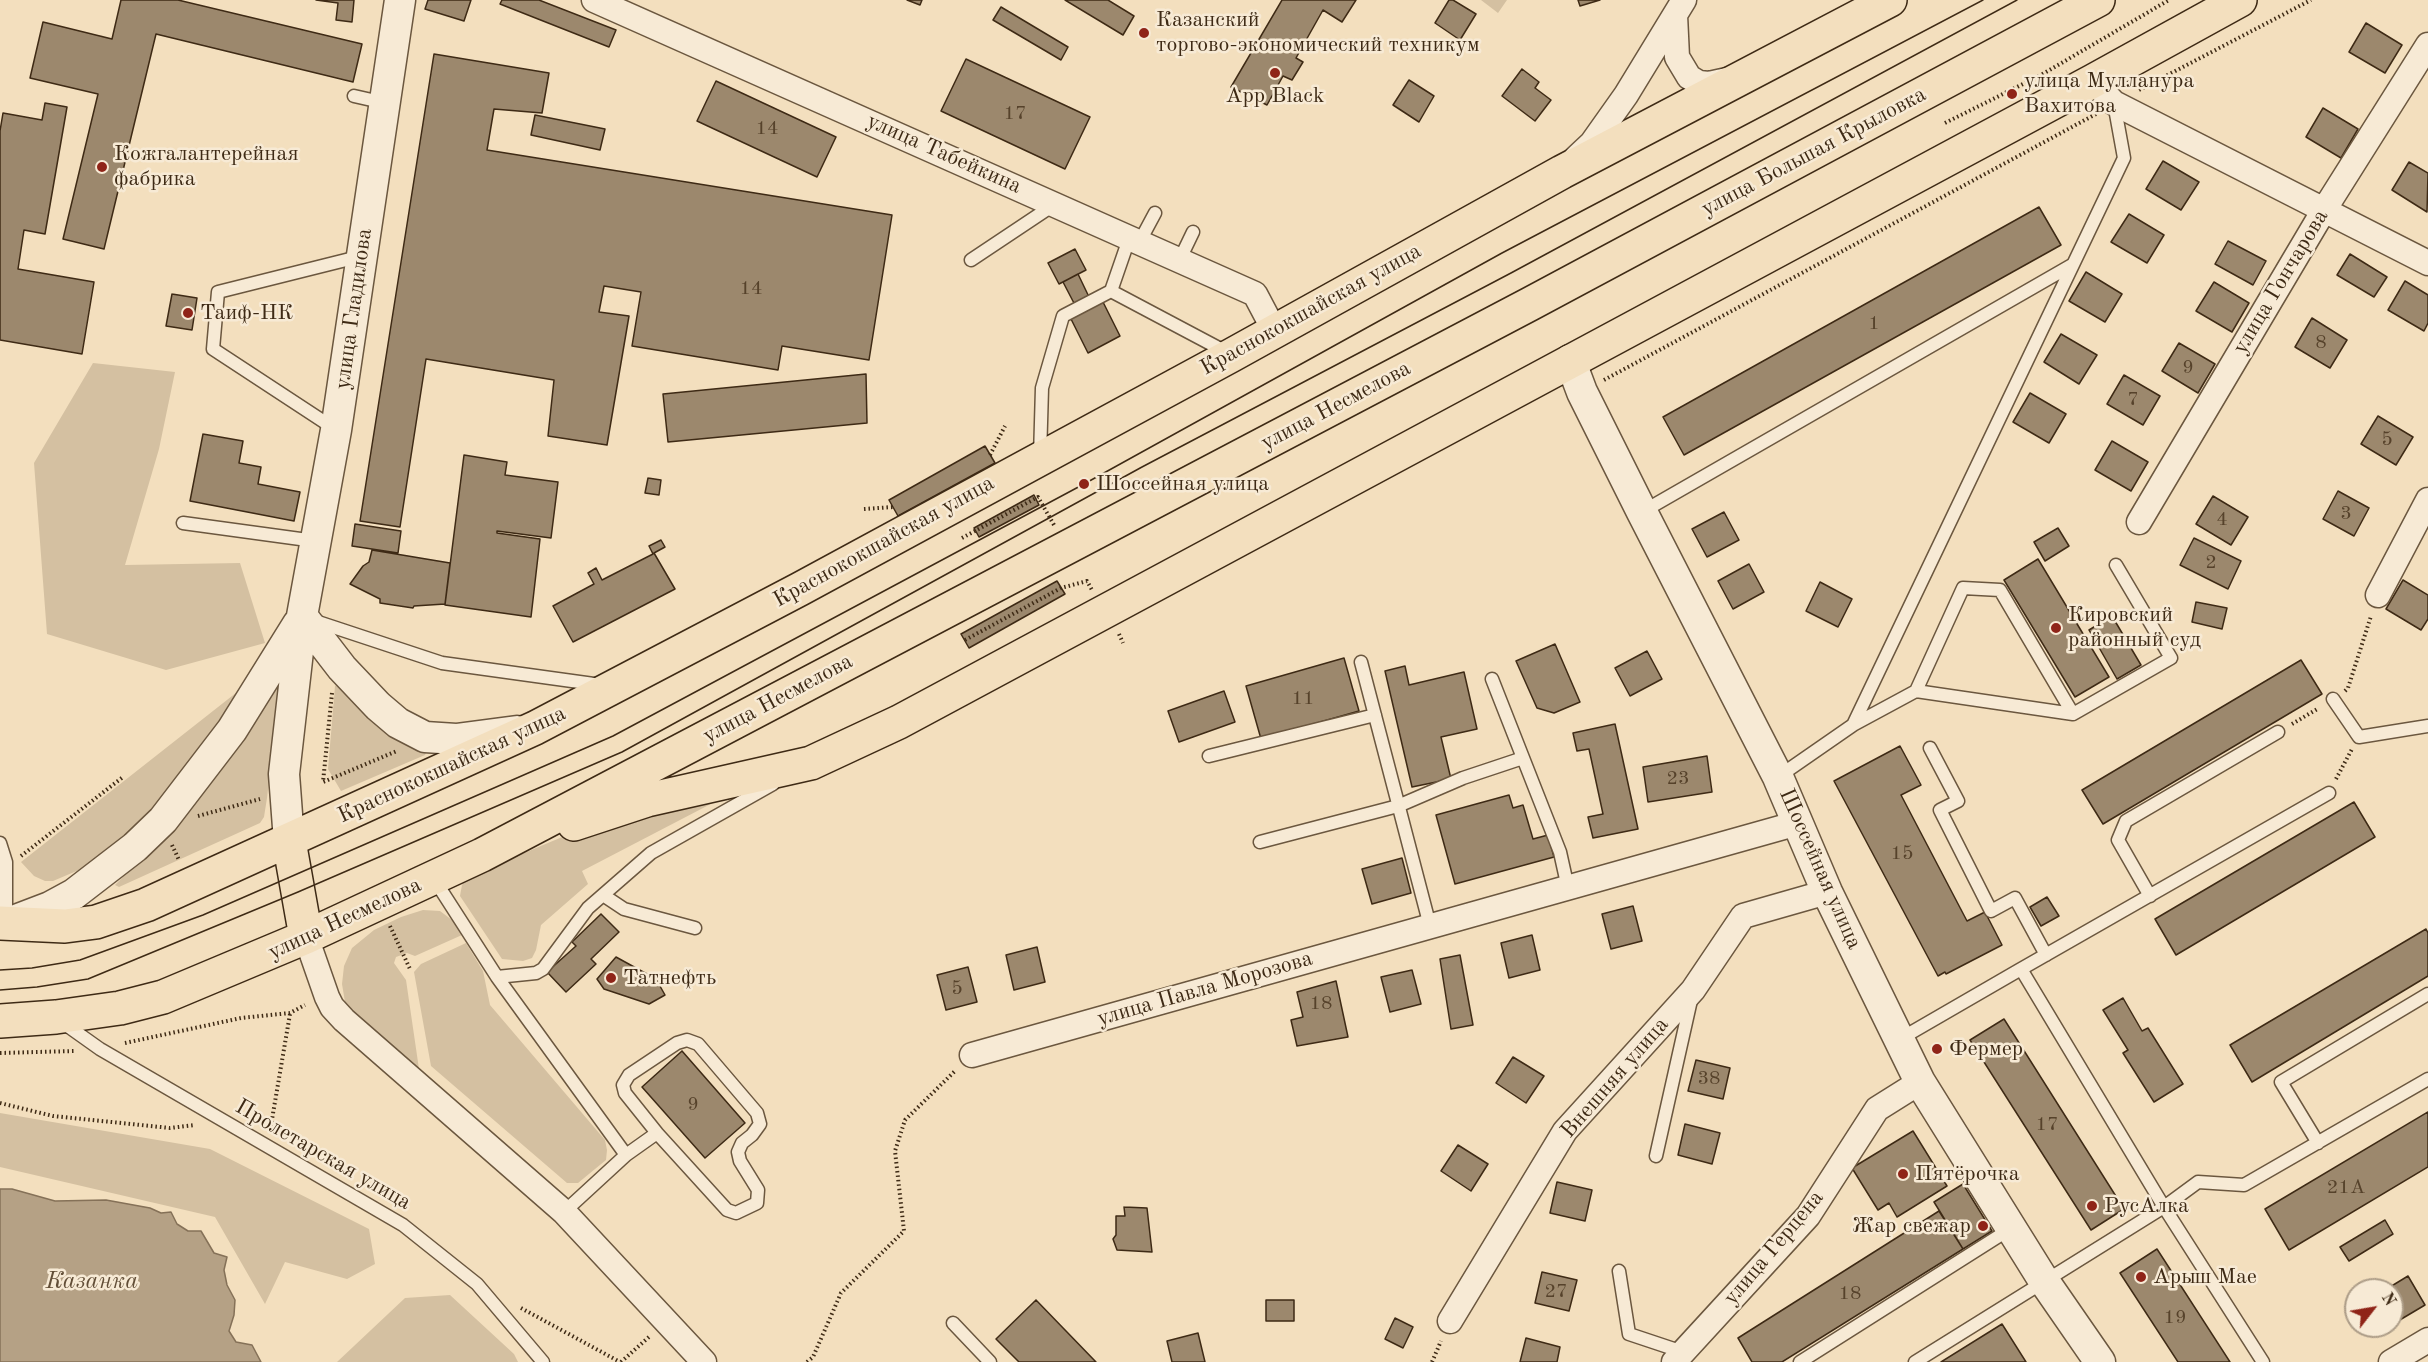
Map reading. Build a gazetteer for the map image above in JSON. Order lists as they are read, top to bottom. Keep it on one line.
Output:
{"streets":{"main road":["улица Большая Крыловка","Краснококшайская улица","улица Несмелова"],"street":["улица Табейкина","улица Гончарова","улица Гладилова","Шоссейная улица","улица Павла Морозова","Внешняя улица","улица Герцена"],"lane":["Пролетарская улица"]},"crossings":[["улица Большая Крыловка","улица Несмелова"],["улица Табейкина","Краснококшайская улица"],["улица Гладилова","Краснококшайская улица"],["улица Несмелова","Пролетарская улица"],["Шоссейная улица","улица Павла Морозова"],["Шоссейная улица","Внешняя улица"],["Шоссейная улица","улица Герцена"]],"water":["Казанка"],"places":["Казанский торгово-экономический техникум","App Black","улица Мулланура Вахитова","Кожгалантерейная фабрика","Таиф-НК","Шоссейная улица","Кировский районный суд","Татнефть","Фермер","Пятёрочка","РусАлка","Жар свежар","Арыш Мае"],"house_numbers":["17","14","14","1","8","9","7","5","3","4","2","11","23","15","5","18","38","9","17","21А","27","18","19"],"north":"top right"}
